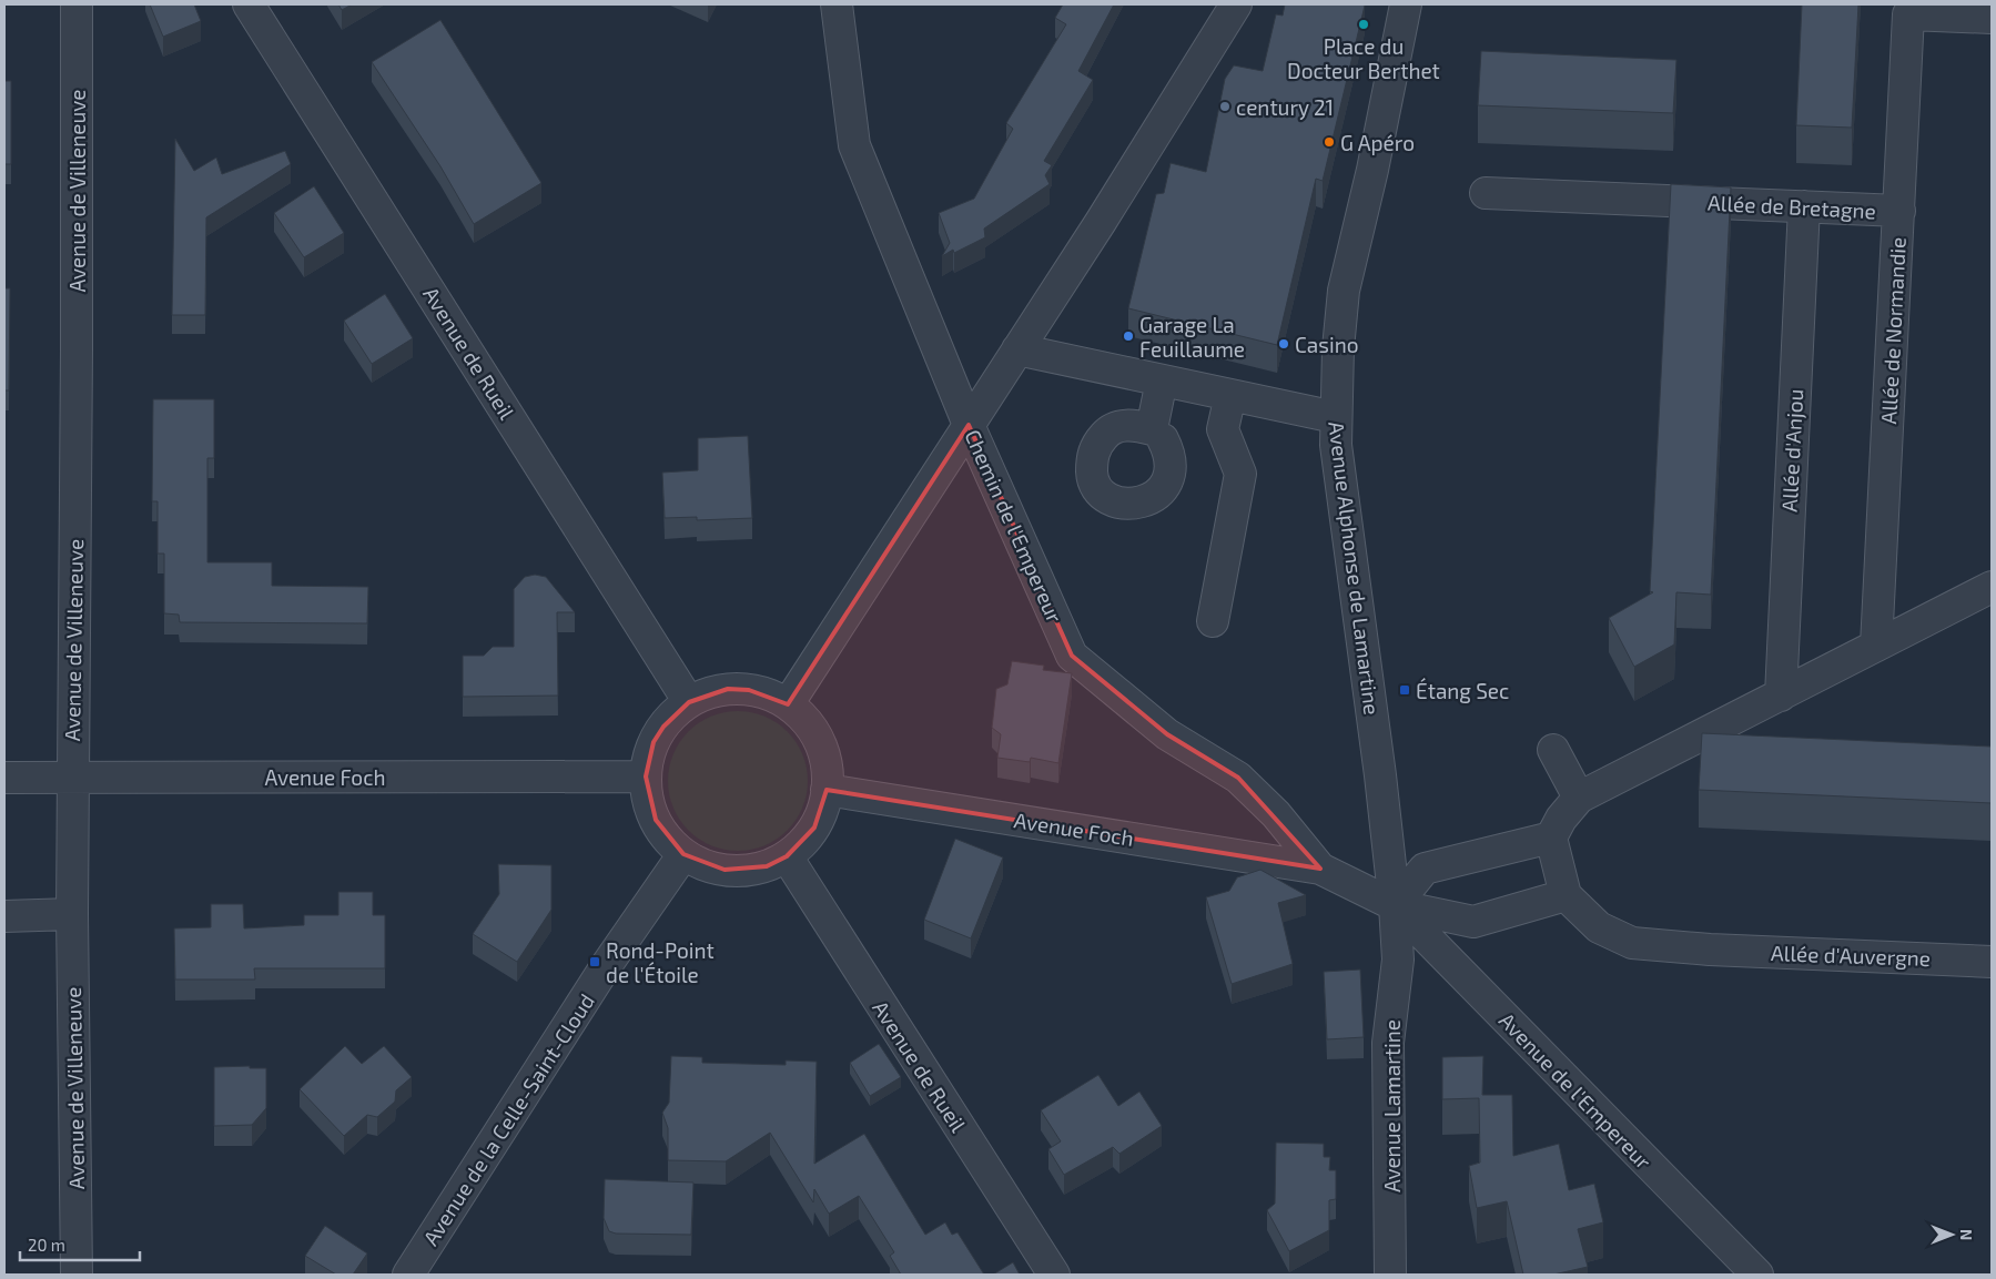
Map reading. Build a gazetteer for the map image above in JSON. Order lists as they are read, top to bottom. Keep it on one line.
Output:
{"streets":{"street":["Avenue de Villeneuve","Allée de Bretagne","Allée de Normandie","Avenue de Rueil","Allée d'Anjou","Chemin de l'Empereur","Avenue Alphonse de Lamartine","Avenue Foch","Allée d'Auvergne","Avenue de l'Empereur","Avenue Lamartine","Avenue de la Celle-Saint-Cloud"]},"crossings":[["Avenue de Villeneuve","Avenue Foch"],["Allée de Bretagne","Allée de Normandie"],["Allée de Bretagne","Allée d'Anjou"],["Avenue de Rueil","Avenue Foch"],["Avenue de Rueil","Avenue de la Celle-Saint-Cloud"],["Chemin de l'Empereur","Avenue Alphonse de Lamartine"],["Chemin de l'Empereur","Avenue Foch"],["Chemin de l'Empereur","Avenue de l'Empereur"],["Chemin de l'Empereur","Avenue Lamartine"],["Avenue Alphonse de Lamartine","Avenue de l'Empereur"],["Avenue Alphonse de Lamartine","Avenue Lamartine"],["Avenue Foch","Avenue de la Celle-Saint-Cloud"],["Avenue de l'Empereur","Avenue Lamartine"]],"places":{"other":["Place du Docteur Berthet","century 21","G Apéro","Garage La Feuillaume","Casino"],"transit":["Étang Sec","Rond-Point de l'Étoile"]},"scale_bar":"20 m","north":"right"}
